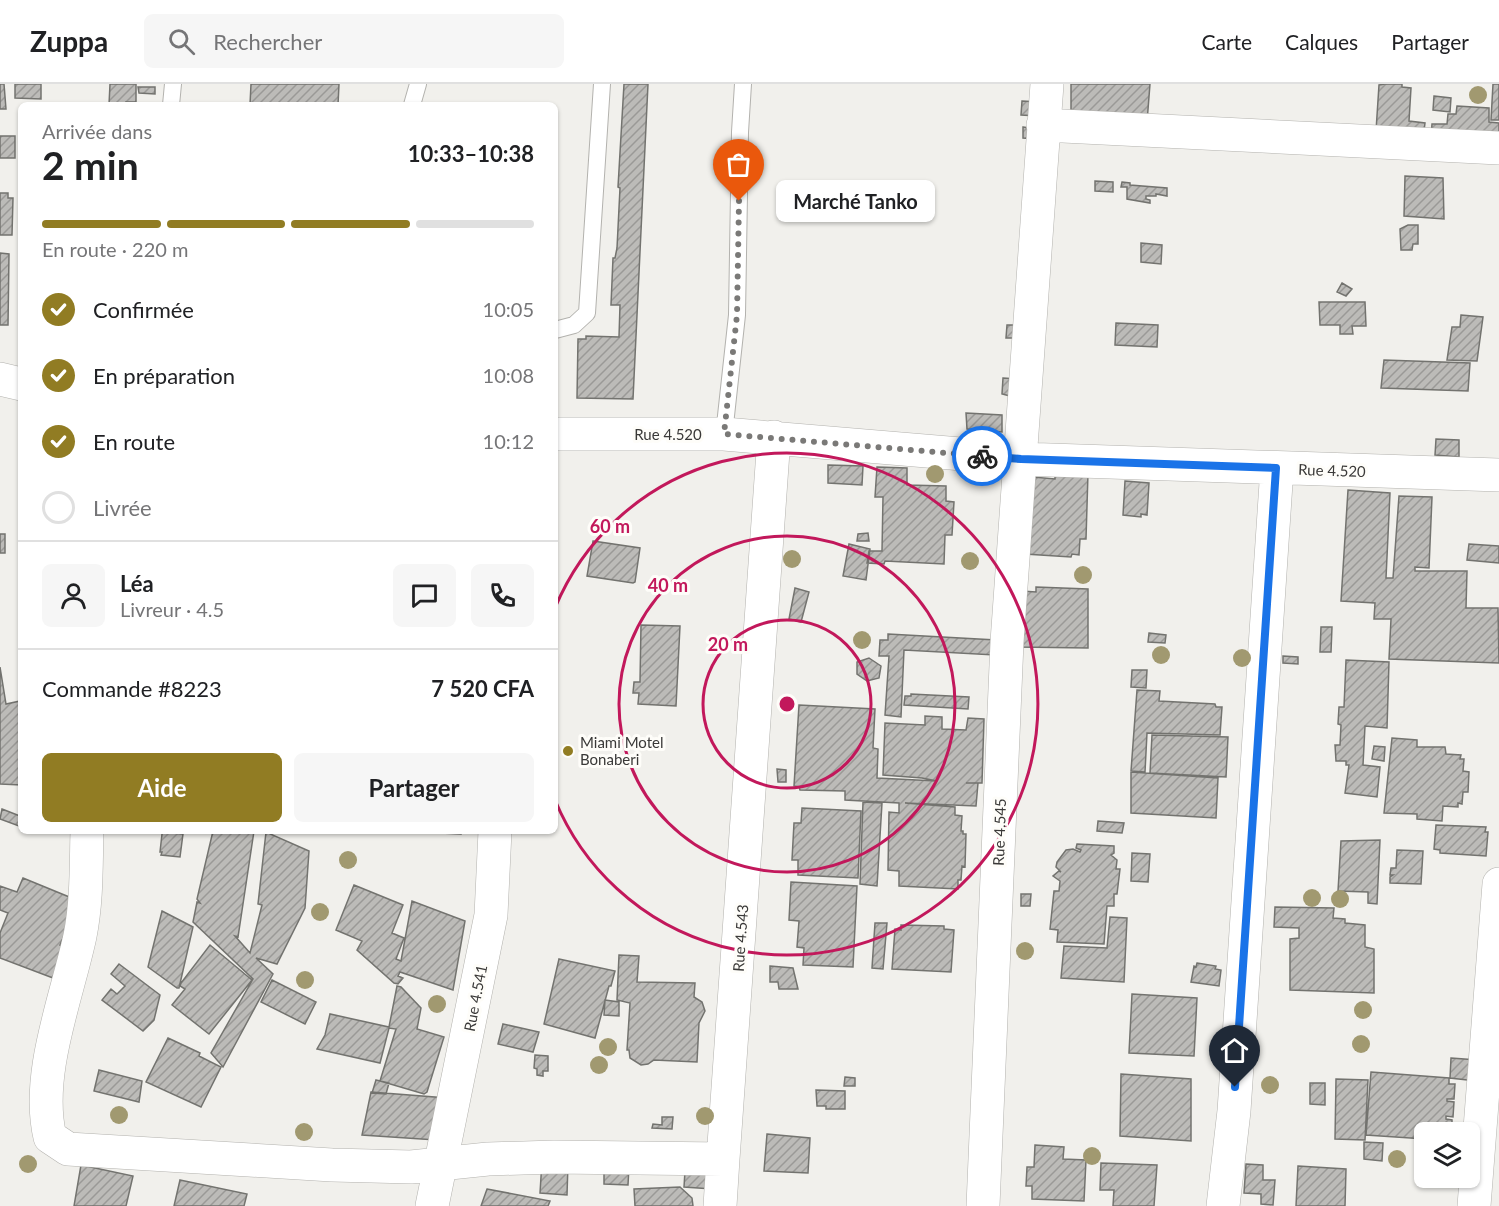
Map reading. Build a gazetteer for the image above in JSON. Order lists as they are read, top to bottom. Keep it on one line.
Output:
{"streets":{"street":["Rue 4.520","Rue 4.545","Rue 4.543","Rue 4.541"]},"crossings":[["Rue 4.520","Rue 4.545"],["Rue 4.520","Rue 4.543"]],"places":["Marché Tanko","Miami Motel Bonaberi"],"page":{"header":"Zuppa","search":"Rechercher","nav":["Carte","Calques","Partager"],"heading":["2 min","Arrivée dans","10:33–10:38"],"panel":["Léa","Livreur · 4.5","Commande #8223","7 520 CFA"],"bubble":"Marché Tanko","bar":"En route · 220 m","list":[["Confirmée","10:05"],["En préparation","10:08"],["En route","10:12"],"Livrée"],"buttons":["Aide","Partager"]},"rings":["60 m","40 m","20 m"]}
